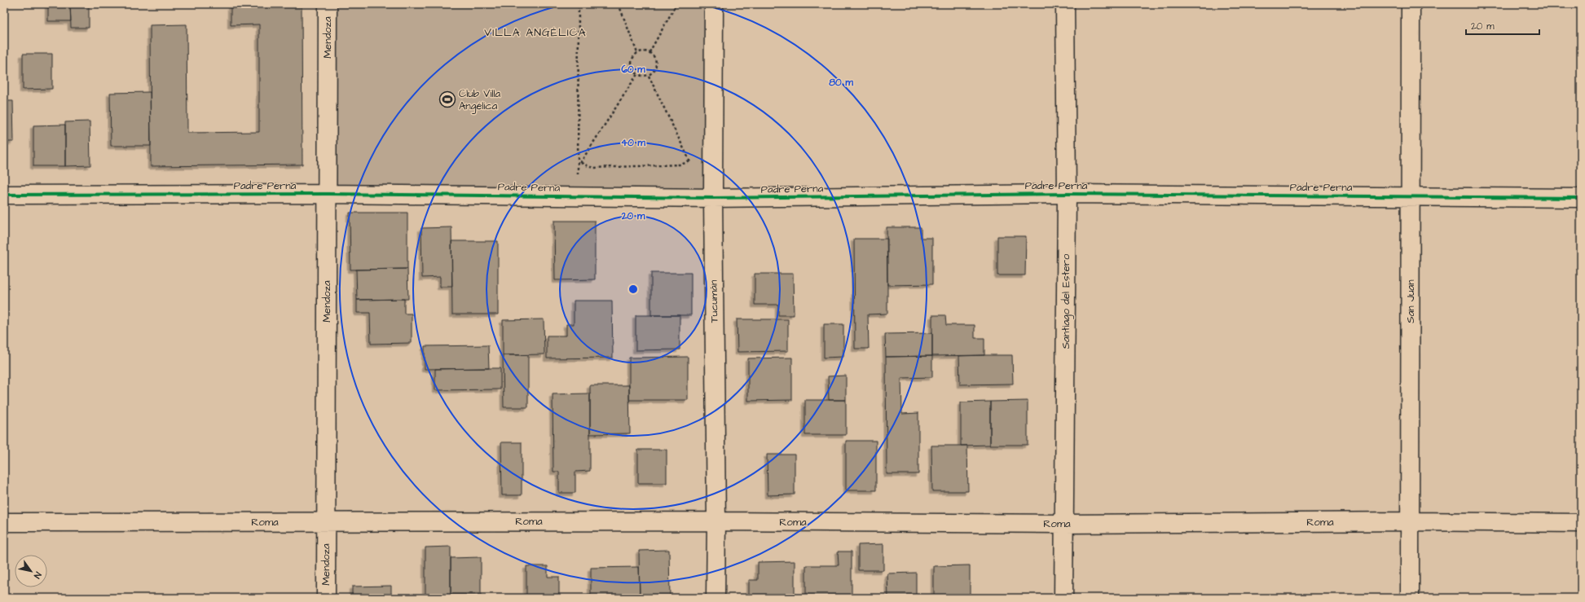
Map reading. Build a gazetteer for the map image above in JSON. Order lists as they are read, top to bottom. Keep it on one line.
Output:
{"streets":{"street":["Mendoza","Padre Perna","Tucumán","Santiago del Estero","San Juan","Roma"]},"crossings":[["Mendoza","Padre Perna"],["Mendoza","Roma"],["Padre Perna","Tucumán"],["Padre Perna","Santiago del Estero"],["Padre Perna","San Juan"],["Tucumán","Roma"],["Santiago del Estero","Roma"],["San Juan","Roma"]],"districts":["VILLA ANGÉLICA"],"places":{"sports":["Club Villa Angélica"]},"scale_bar":"20 m","north":"bottom right","rings":["60 m","80 m","40 m","20 m"]}
